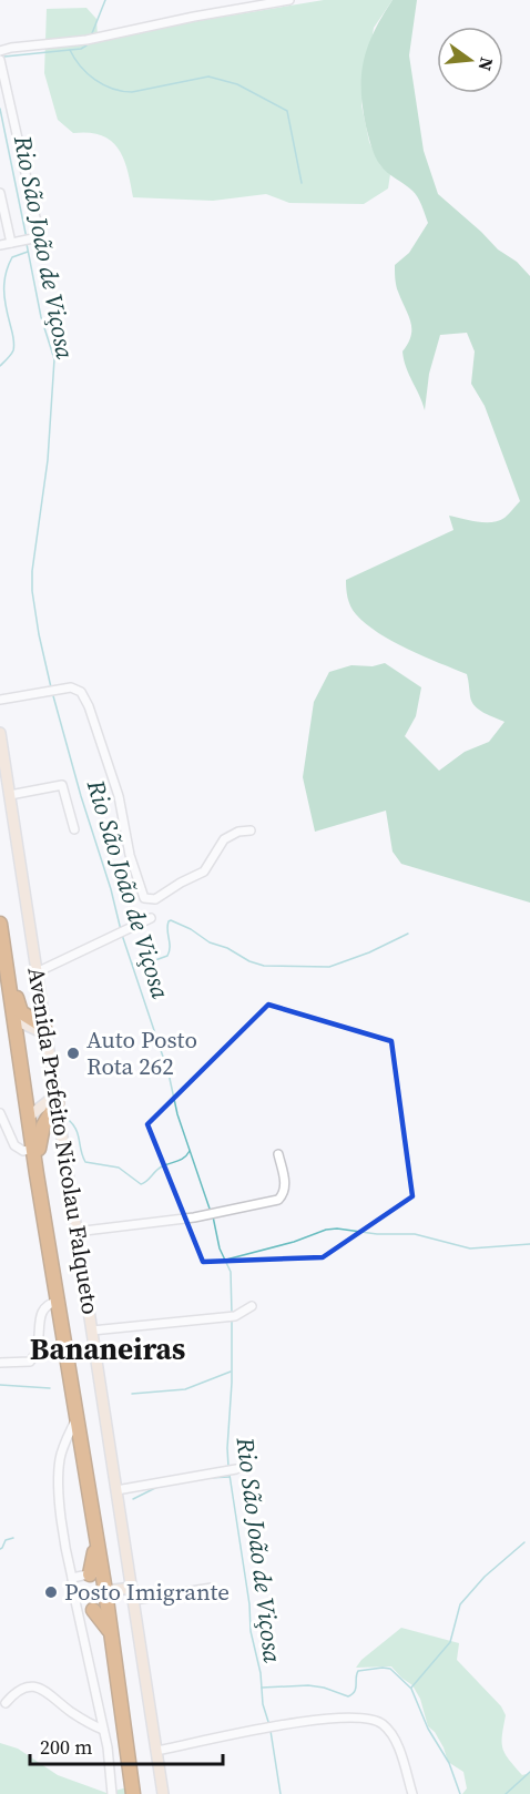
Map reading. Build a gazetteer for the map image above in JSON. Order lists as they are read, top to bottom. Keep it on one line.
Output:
{"streets":{"street":["Avenida Prefeito Nicolau Falqueto"]},"districts":["Bananeiras"],"water":["Rio São João de Viçosa"],"places":["Auto Posto Rota 262","Posto Imigrante"],"scale_bar":"200 m","north":"right"}
